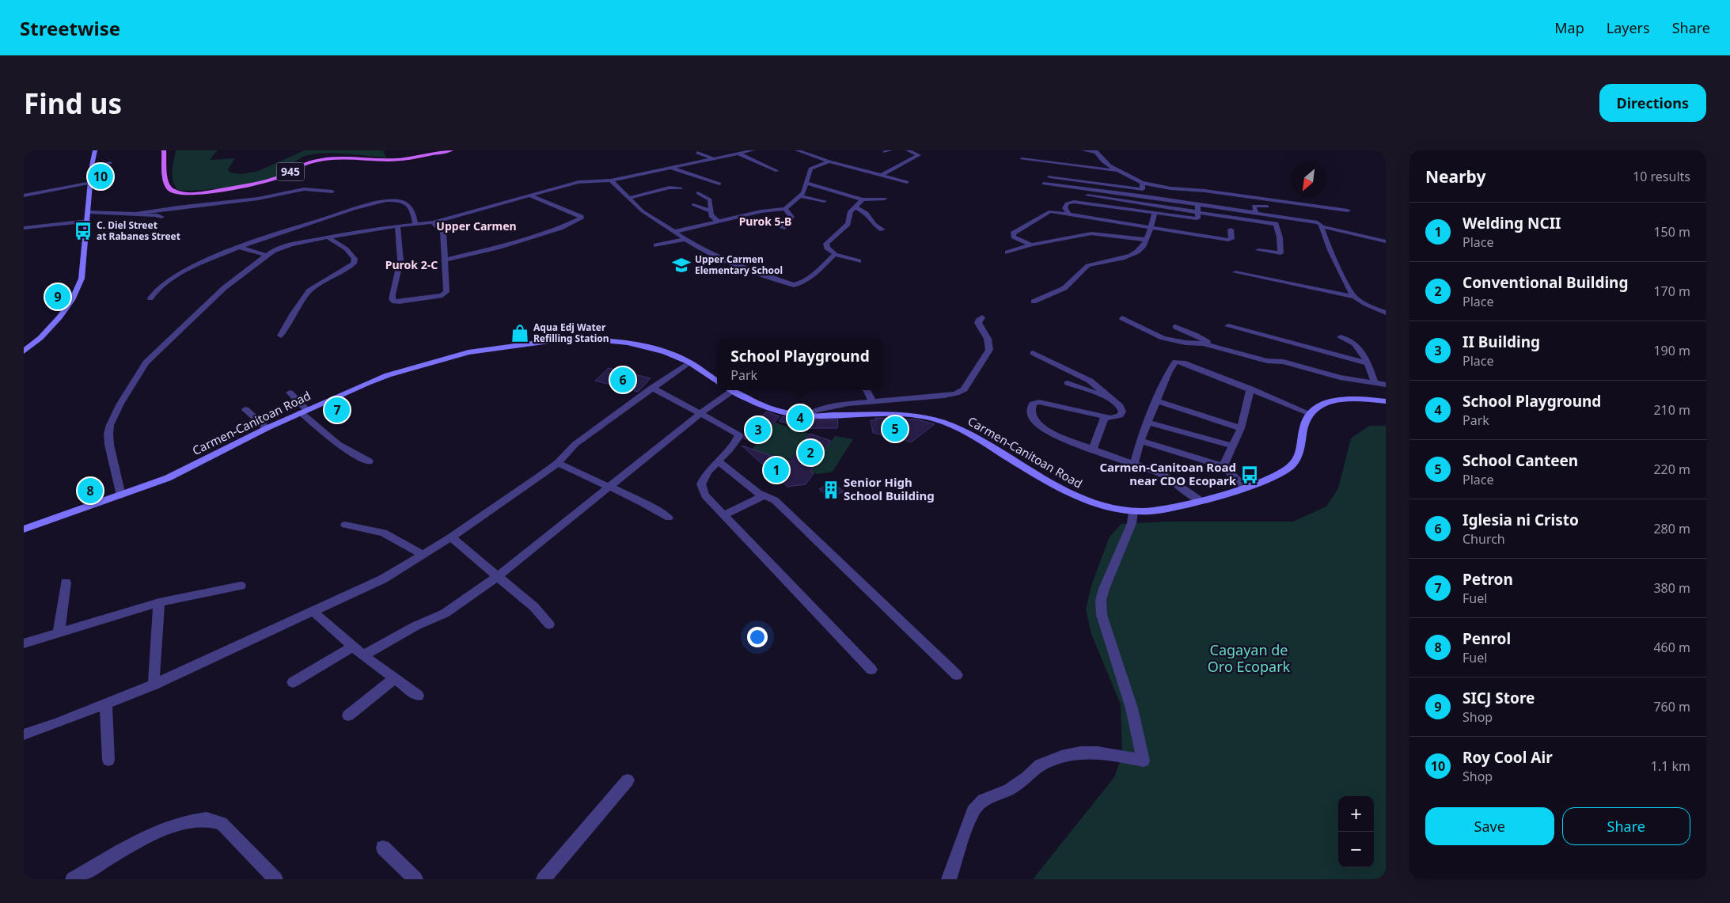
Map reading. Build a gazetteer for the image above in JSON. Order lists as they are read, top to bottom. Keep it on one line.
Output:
{"streets":{"main road":["945","Carmen-Canitoan Road"]},"districts":["Purok 5-B","Upper Carmen","Purok 2-C"],"parks":["Cagayan de Oro Ecopark"],"places":{"bus stop":["C. Diel Street at Rabanes Street","Carmen-Canitoan Road near CDO Ecopark"],"school or university":["Upper Carmen Elementary School"],"shop":["Aqua Edj Water Refilling Station"],"building":["Senior High School Building"]},"north":"bottom left","page":{"header":"Streetwise","nav":["Map","Layers","Share"],"buttons":["Directions",["Save","Share"]],"title":"Find us","heading":["Nearby","10 results"],"pins":["10","9","6","7","4","5","3","2","1","8"],"list":[{"mark":"1","name":"Welding NCII","note":"Place","value":"150 m"},{"mark":"2","name":"Conventional Building","note":"Place","value":"170 m"},{"mark":"3","name":"II Building","note":"Place","value":"190 m"},{"mark":"4","name":"School Playground","note":"Park","value":"210 m"},{"mark":"5","name":"School Canteen","note":"Place","value":"220 m"},{"mark":"6","name":"Iglesia ni Cristo","note":"Church","value":"280 m"},{"mark":"7","name":"Petron","note":"Fuel","value":"380 m"},{"mark":"8","name":"Penrol","note":"Fuel","value":"460 m"},{"mark":"9","name":"SICJ Store","note":"Shop","value":"760 m"},{"mark":"10","name":"Roy Cool Air","note":"Shop","value":"1.1 km"}],"popup":["School Playground","Park"],"map_buttons":["+","−"]}}
